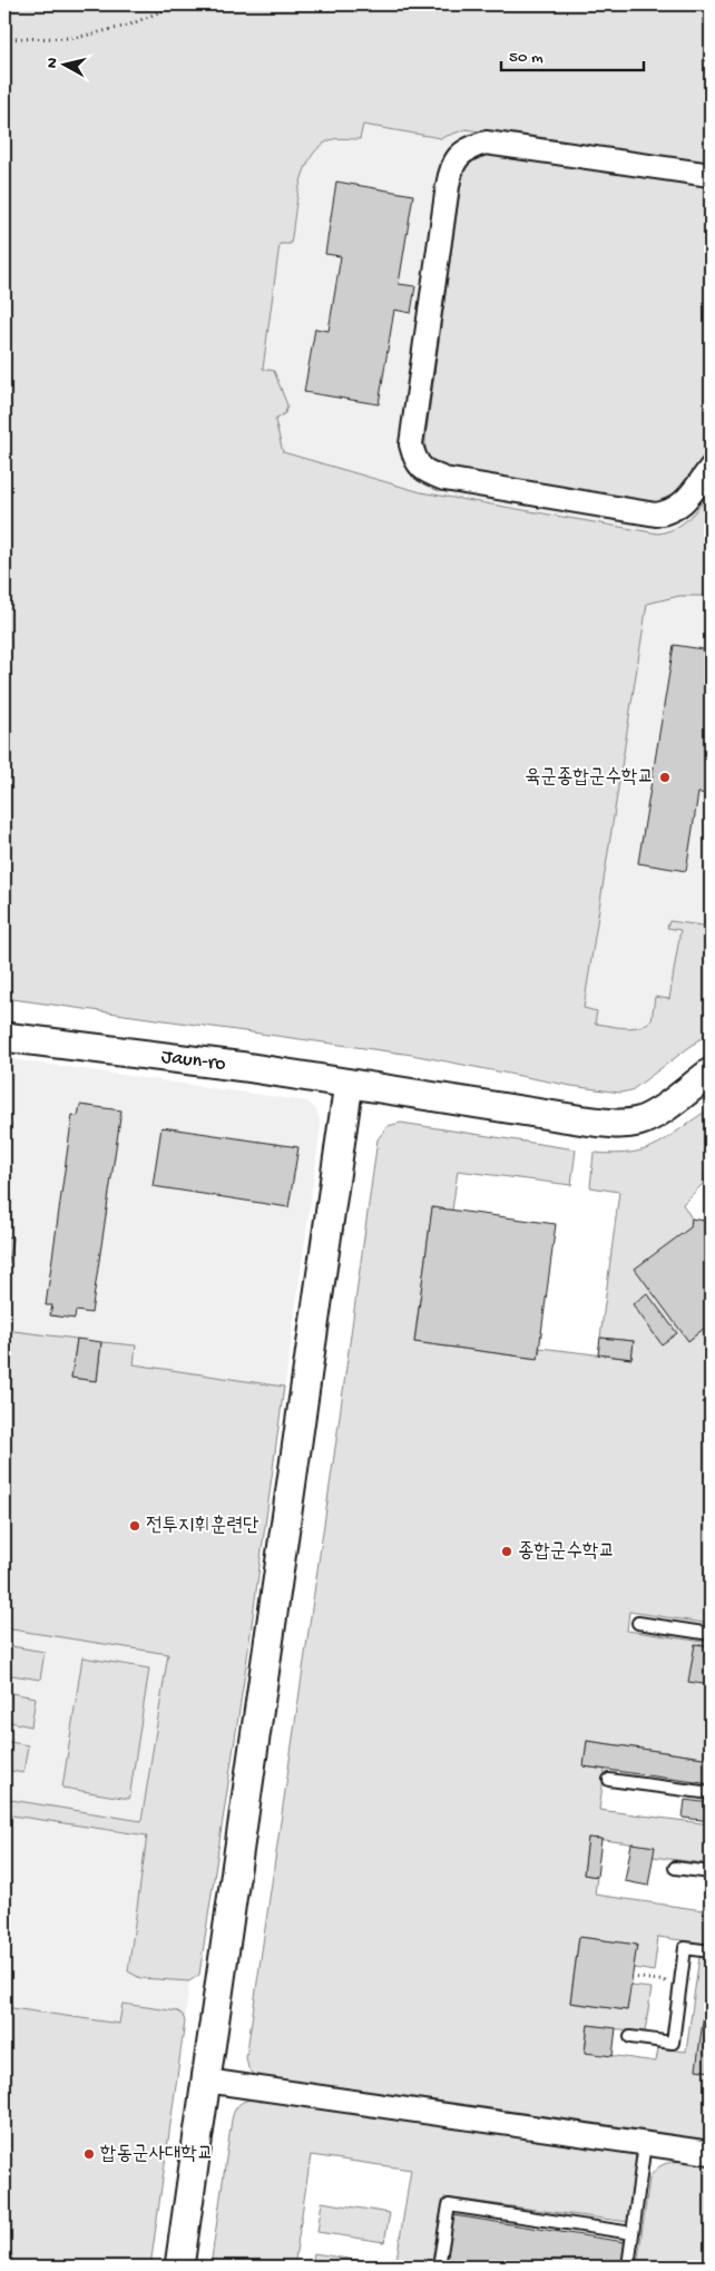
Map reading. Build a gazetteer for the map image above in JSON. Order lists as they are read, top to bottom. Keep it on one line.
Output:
{"streets":{"street":["Jaun-ro"]},"places":["육군종합군수학교","전투지휘훈련단","종합군수학교","합동군사대학교"],"scale_bar":"50 m","north":"left"}
